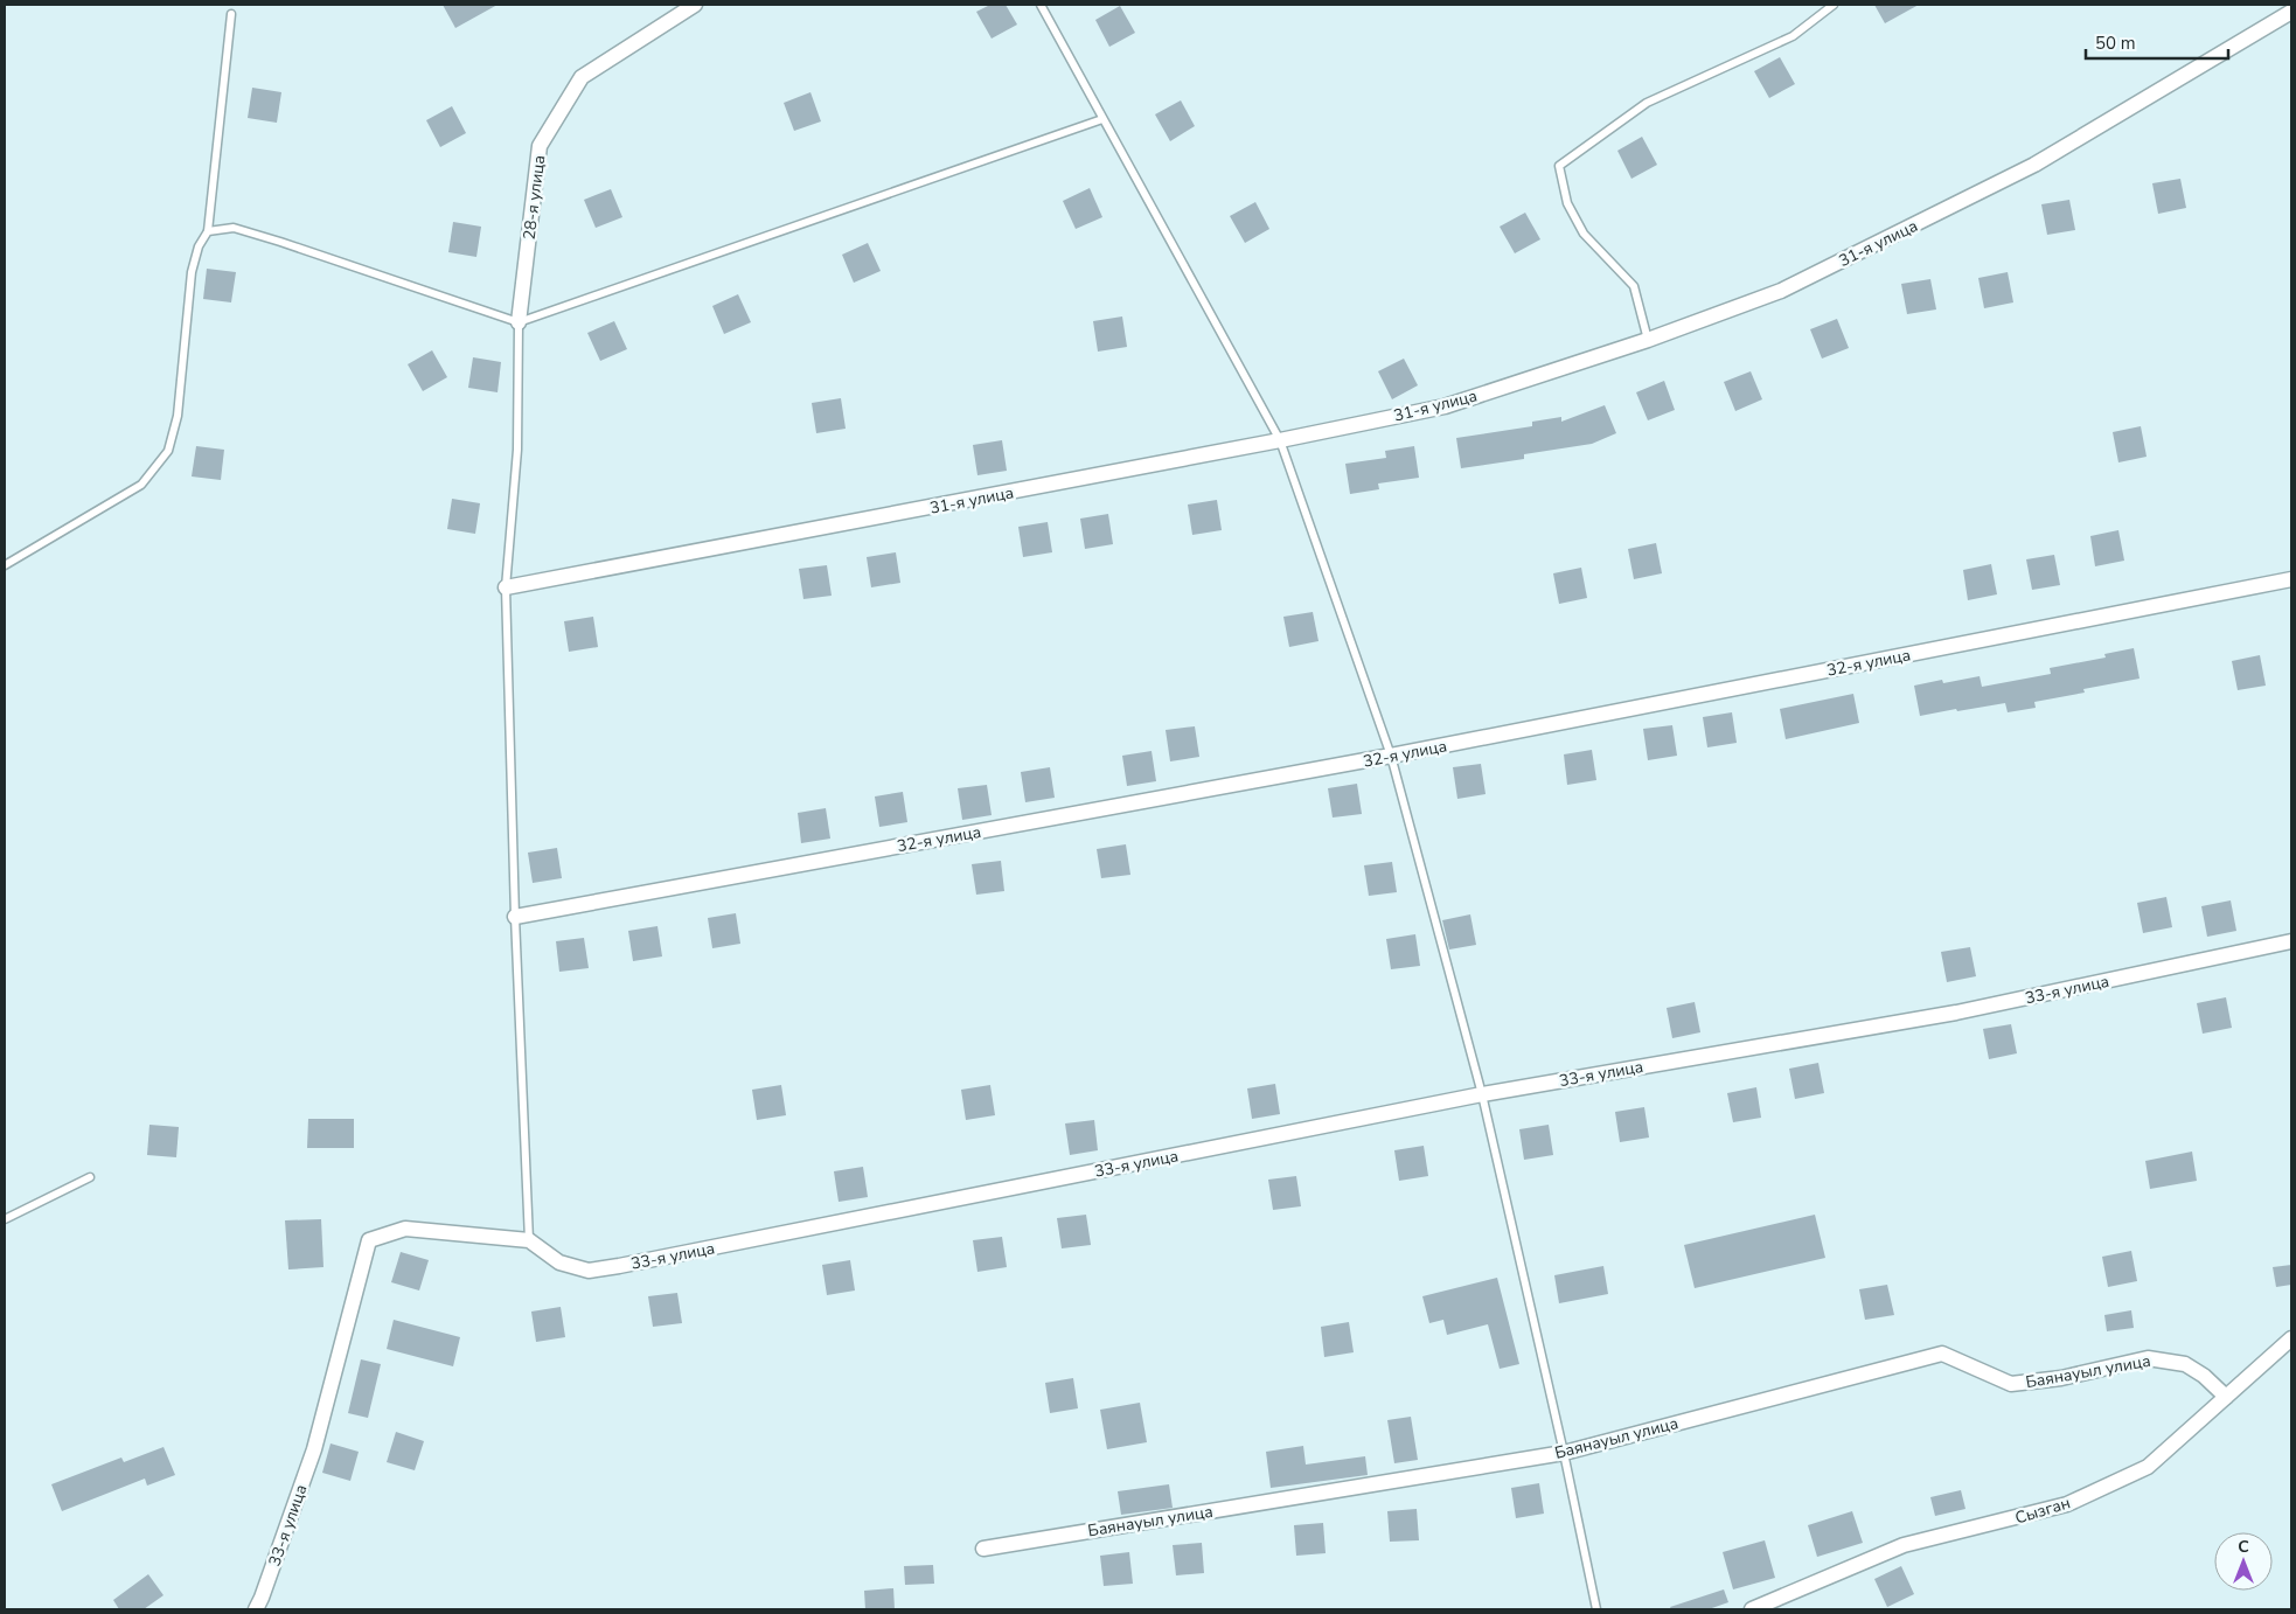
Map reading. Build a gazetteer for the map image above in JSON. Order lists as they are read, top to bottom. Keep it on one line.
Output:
{"streets":{"street":["28-я улица","31-я улица","32-я улица","33-я улица","Баянауыл улица","Сызган"]},"crossings":[["Баянауыл улица","Сызган"]],"scale_bar":"50 m","north":"top"}
